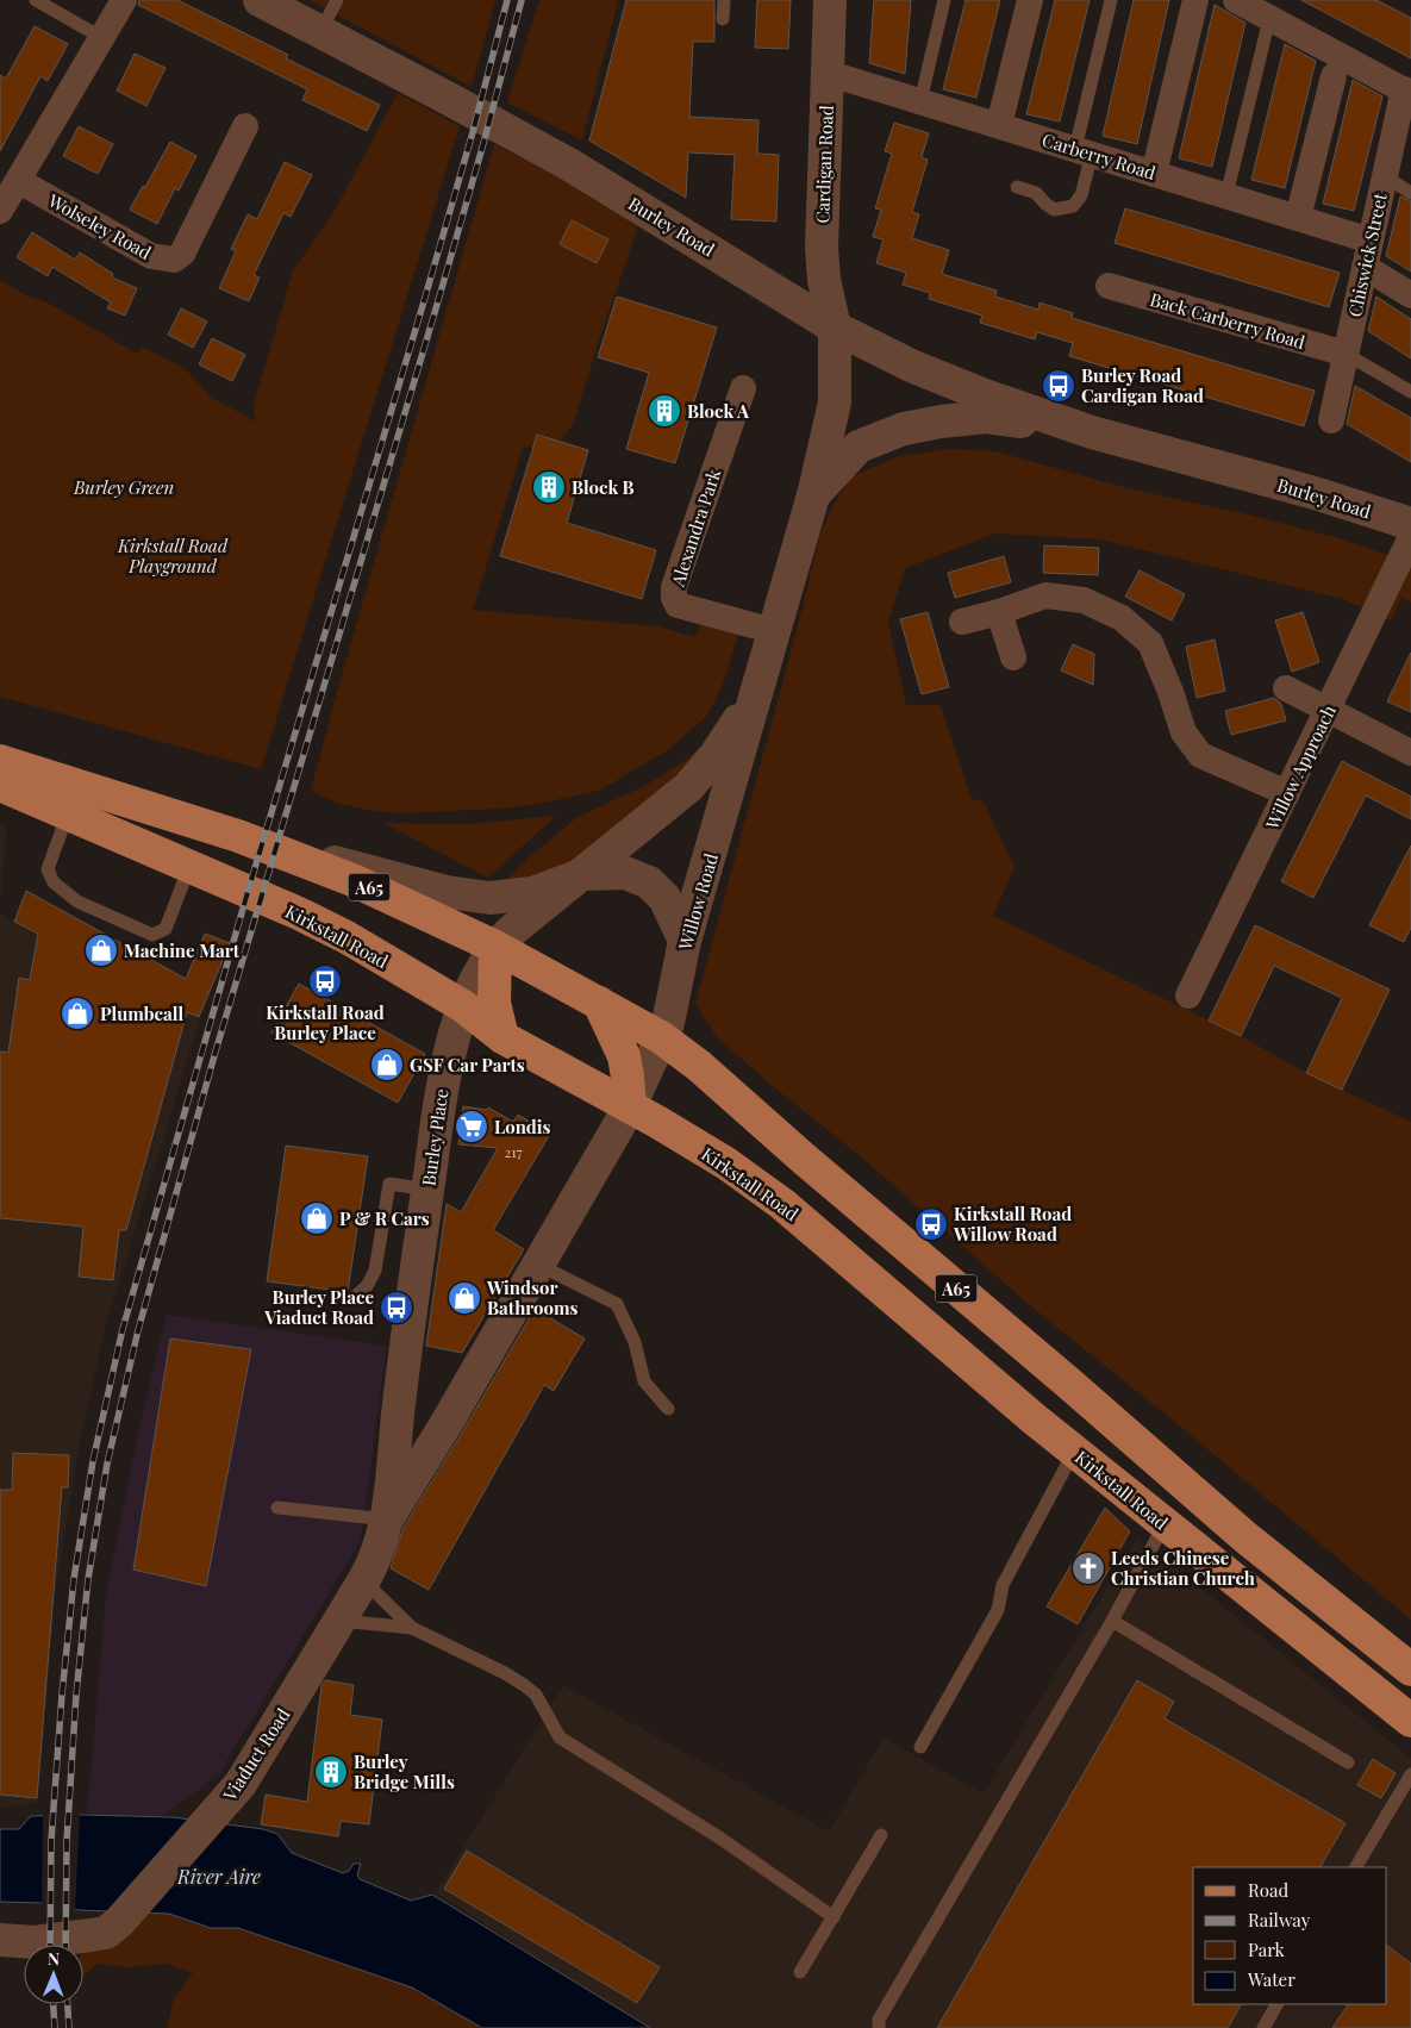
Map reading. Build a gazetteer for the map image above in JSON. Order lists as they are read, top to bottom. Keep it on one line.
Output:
{"streets":{"main road":["A65","Kirkstall Road"],"street":["Carberry Road","Cardigan Road","Wolseley Road","Burley Road","Chiswick Street","Back Carberry Road","Alexandra Park","Willow Approach","Willow Road","Burley Place","Viaduct Road"]},"crossings":[["Carberry Road","Cardigan Road"],["Carberry Road","Chiswick Street"],["Cardigan Road","Burley Road"],["Cardigan Road","Willow Road"],["Burley Road","Willow Road"],["Chiswick Street","Back Carberry Road"],["Alexandra Park","Willow Road"],["A65","Willow Road"],["A65","Burley Place"],["Willow Road","Kirkstall Road"],["Willow Road","Burley Place"],["Kirkstall Road","Burley Place"],["Burley Place","Viaduct Road"]],"water":["River Aire"],"parks":["Burley Green","Kirkstall Road Playground"],"places":{"bus stop":["Burley Road Cardigan Road","Kirkstall Road Burley Place","Kirkstall Road Willow Road","Burley Place Viaduct Road"],"building":["Block A","Block B","Burley Bridge Mills"],"shop":["Machine Mart","Plumbcall","GSF Car Parts","P & R Cars","Windsor Bathrooms"],"supermarket":["Londis"],"church":["Leeds Chinese Christian Church"]},"house_numbers":["217"],"legend":["Road","Railway","Park","Water"],"north":"top"}
